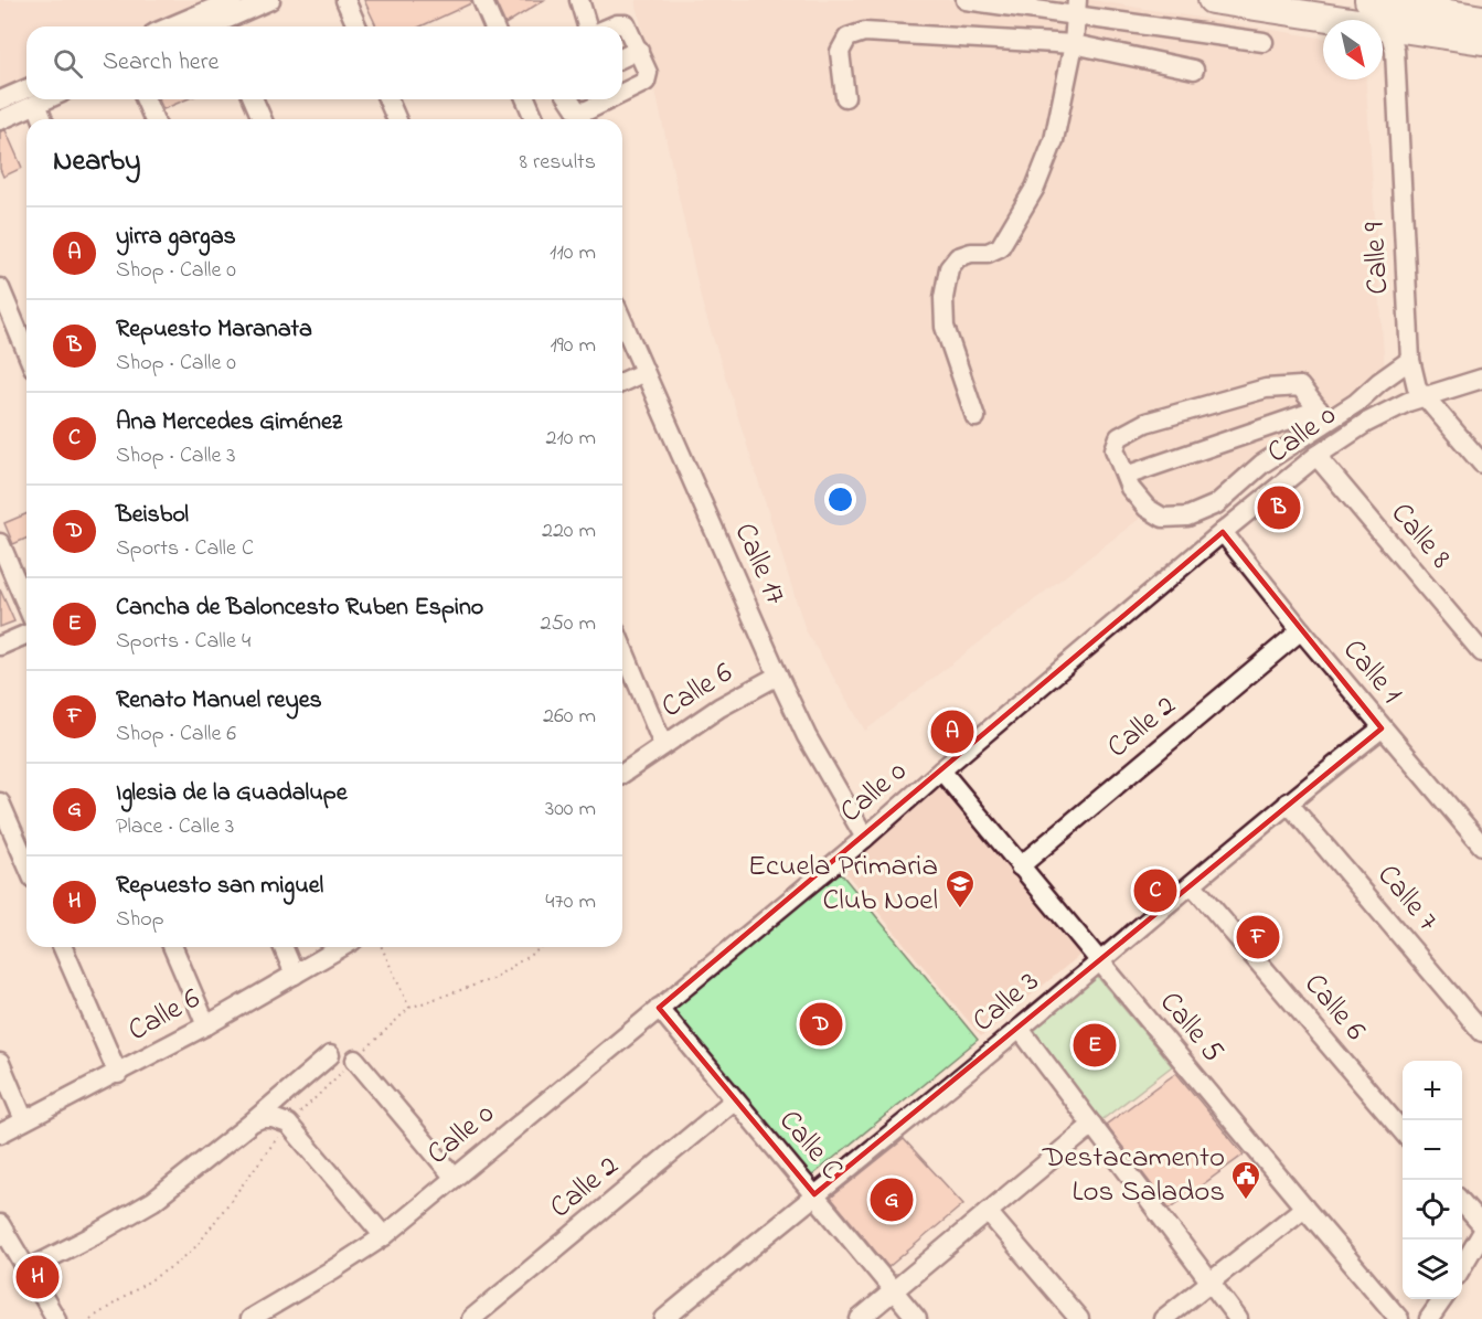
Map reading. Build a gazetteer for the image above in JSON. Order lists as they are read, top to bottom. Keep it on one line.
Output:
{"streets":{"street":["Calle 9","Calle 0","Calle 8","Calle 17","Calle 1","Calle 6","Calle 2","Calle 7","Calle 3","Calle 5","Calle C"]},"crossings":[["Calle 9","Calle 0"],["Calle 0","Calle 8"],["Calle 0","Calle 17"],["Calle 0","Calle 1"],["Calle 0","Calle 5"],["Calle 0","Calle C"],["Calle 17","Calle 6"],["Calle 1","Calle 2"],["Calle 1","Calle 3"],["Calle 6","Calle 3"],["Calle 2","Calle 5"],["Calle 2","Calle C"],["Calle 7","Calle 3"],["Calle 3","Calle 5"],["Calle 3","Calle C"]],"places":{"school or university":["Ecuela Primaria Club Noel"],"public building":["Destacamento Los Salados"]},"north":"bottom right","page":{"search":"Search here","heading":["Nearby","8 results"],"list":[{"mark":"A","name":"yirra gargas","note":"Shop · Calle 0","value":"110 m"},{"mark":"B","name":"Repuesto Maranata","note":"Shop · Calle 0","value":"190 m"},{"mark":"C","name":"Ana Mercedes Giménez","note":"Shop · Calle 3","value":"210 m"},{"mark":"D","name":"Beisbol","note":"Sports · Calle C","value":"220 m"},{"mark":"E","name":"Cancha de Baloncesto Ruben Espino","note":"Sports · Calle 4","value":"250 m"},{"mark":"F","name":"Renato Manuel reyes","note":"Shop · Calle 6","value":"260 m"},{"mark":"G","name":"Iglesia de la Guadalupe","note":"Place · Calle 3","value":"300 m"},{"mark":"H","name":"Repuesto san miguel","note":"Shop","value":"470 m"}],"pins":["B","A","C","F","D","E","G","H"],"map_buttons":["+","−"]}}
